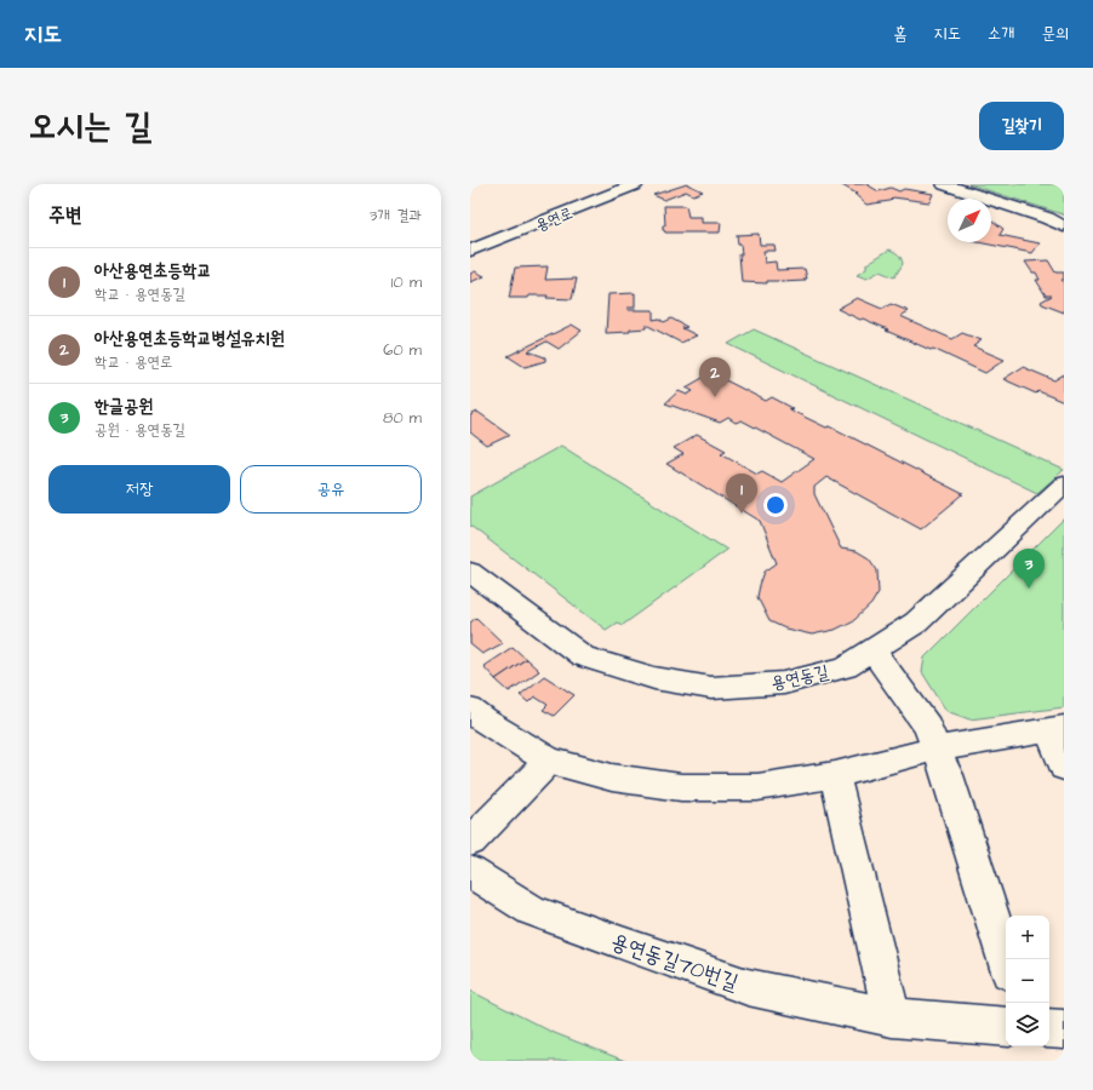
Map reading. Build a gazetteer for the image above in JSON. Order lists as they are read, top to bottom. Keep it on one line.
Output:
{"streets":{"street":["용연로","용연동길","용연동길70번길"]},"north":"top right","page":{"header":"지도","nav":["홈","지도","소개","문의"],"buttons":["길찾기",["저장","공유"]],"title":"오시는 길","heading":["주변","3개 결과"],"list":[{"mark":"1","name":"아산용연초등학교","note":"학교 · 용연동길","value":"10 m"},{"mark":"2","name":"아산용연초등학교병설유치원","note":"학교 · 용연로","value":"60 m"},{"mark":"3","name":"한글공원","note":"공원 · 용연동길","value":"80 m"}],"pins":["2","1","3"],"map_buttons":["+","−"]}}
